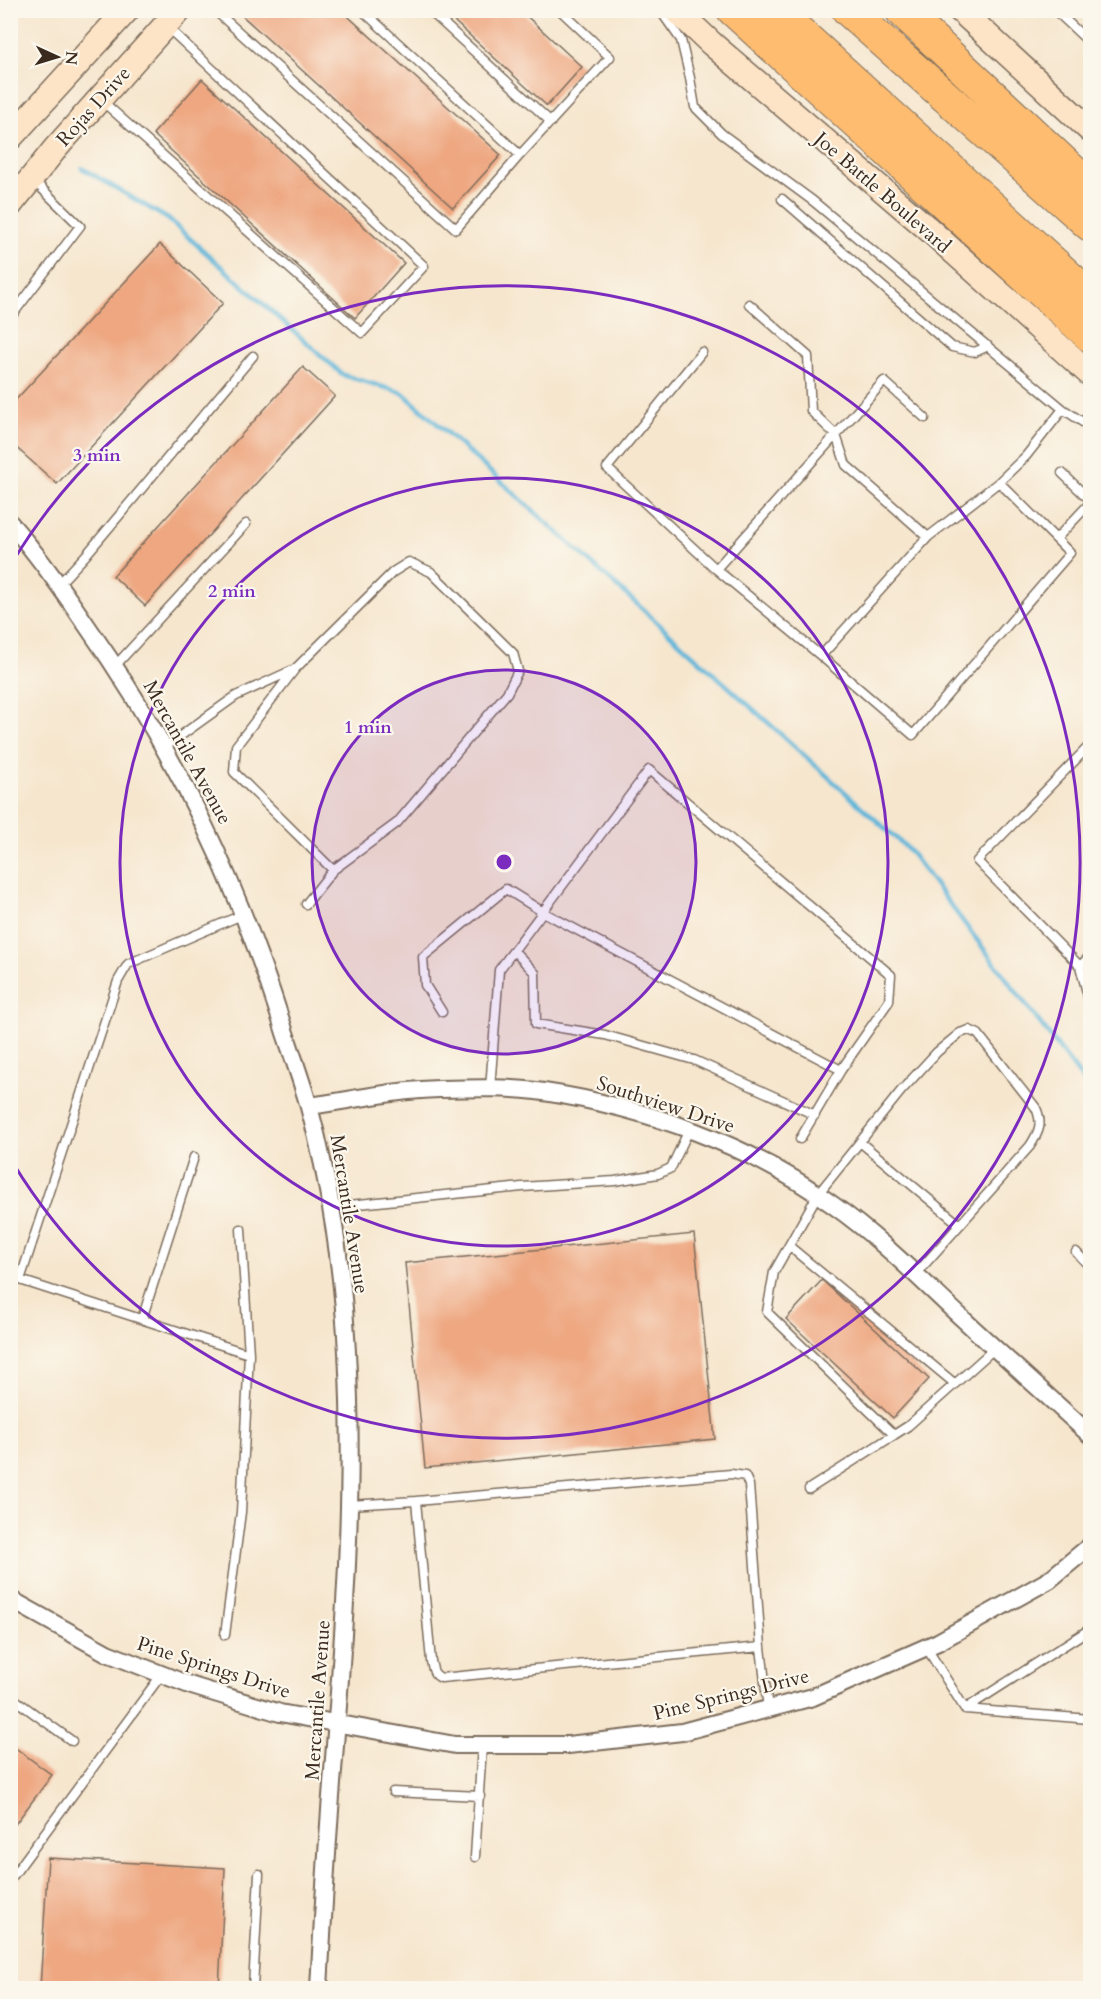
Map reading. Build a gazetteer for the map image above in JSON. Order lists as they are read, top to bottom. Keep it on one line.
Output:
{"streets":{"main road":["Rojas Drive","Joe Battle Boulevard"],"street":["Mercantile Avenue","Southview Drive","Pine Springs Drive"]},"crossings":[["Mercantile Avenue","Southview Drive"],["Mercantile Avenue","Pine Springs Drive"]],"north":"right","rings":["3 min","2 min","1 min"]}
